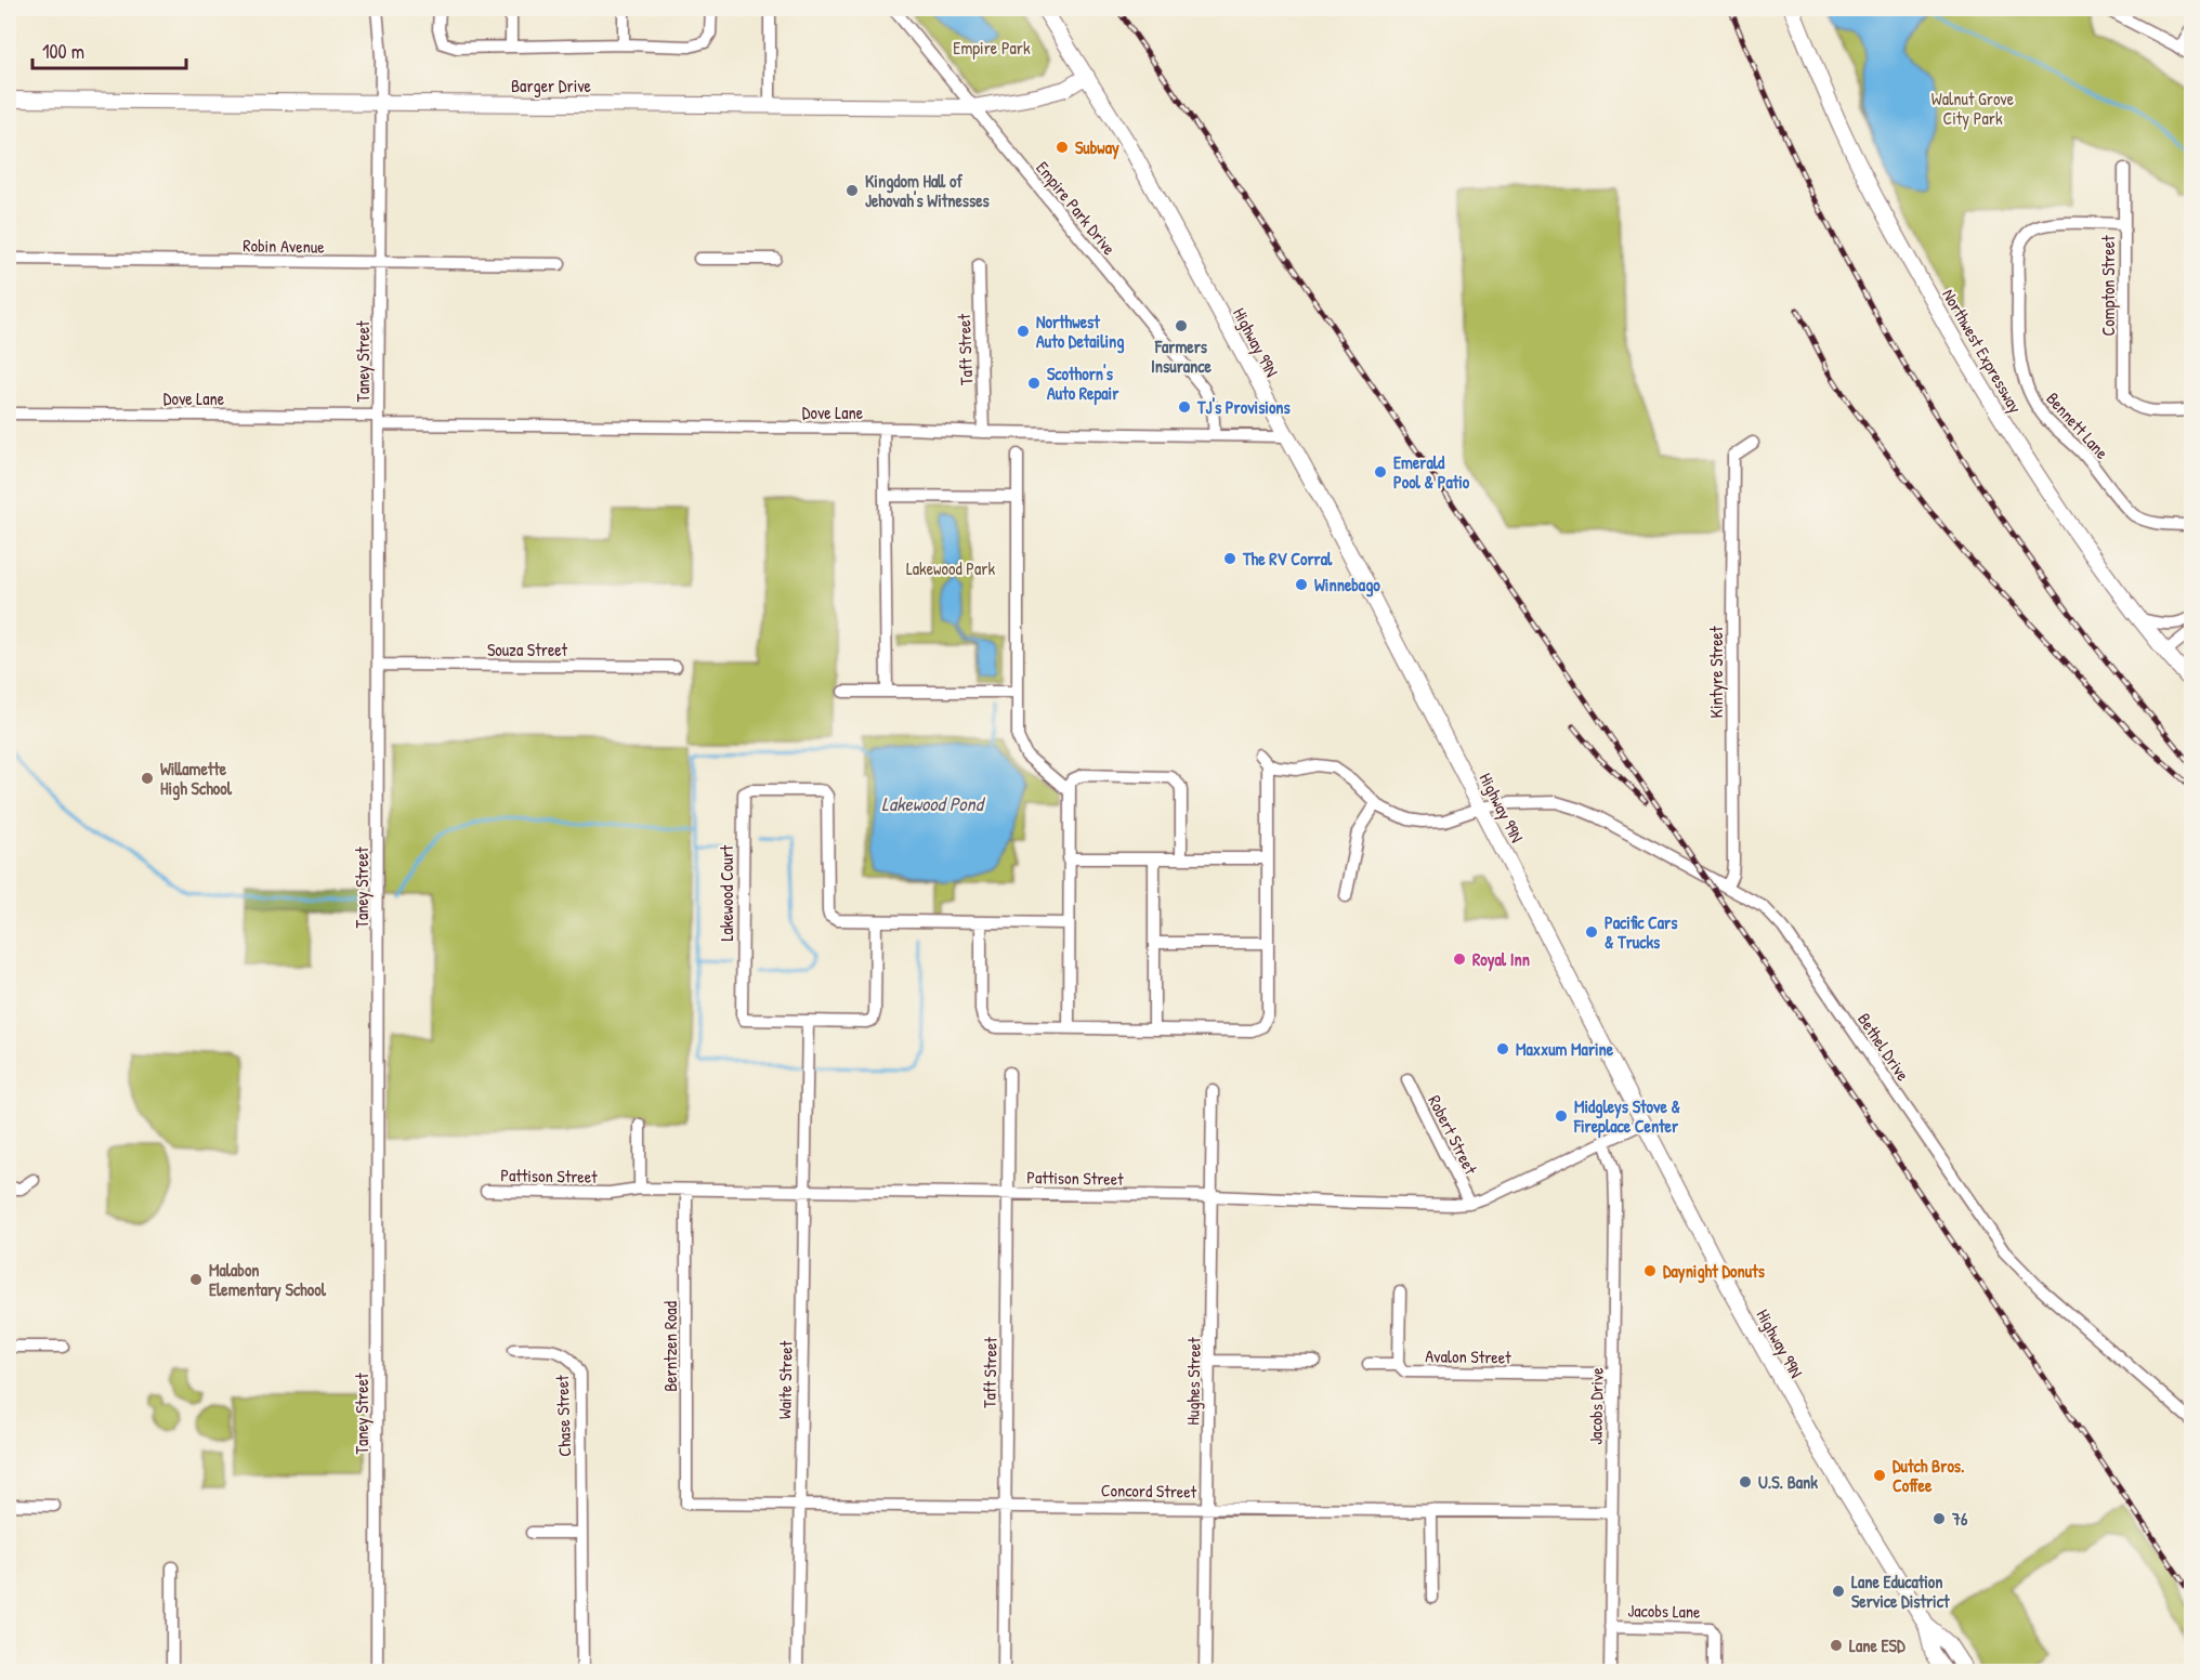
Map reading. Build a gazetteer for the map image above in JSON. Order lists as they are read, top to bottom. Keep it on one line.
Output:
{"streets":{"main road":["Barger Drive","Highway 99N","Northwest Expressway"],"street":["Empire Park Drive","Robin Avenue","Compton Street","Taft Street","Taney Street","Dove Lane","Bennett Lane","Souza Street","Kintyre Street","Lakewood Court","Bethel Drive","Robert Street","Pattison Street","Berntzen Road","Avalon Street","Waite Street","Hughes Street","Jacobs Drive","Chase Street","Concord Street","Jacobs Lane"]},"crossings":[["Barger Drive","Empire Park Drive"],["Barger Drive","Highway 99N"],["Barger Drive","Taney Street"],["Empire Park Drive","Dove Lane"],["Robin Avenue","Taney Street"],["Compton Street","Bennett Lane"],["Highway 99N","Dove Lane"],["Highway 99N","Bethel Drive"],["Highway 99N","Pattison Street"],["Taft Street","Dove Lane"],["Taft Street","Pattison Street"],["Taft Street","Concord Street"],["Taney Street","Dove Lane"],["Taney Street","Souza Street"],["Kintyre Street","Bethel Drive"],["Lakewood Court","Waite Street"],["Robert Street","Pattison Street"],["Pattison Street","Berntzen Road"],["Pattison Street","Waite Street"],["Pattison Street","Hughes Street"],["Pattison Street","Jacobs Drive"],["Berntzen Road","Concord Street"],["Avalon Street","Jacobs Drive"],["Waite Street","Concord Street"],["Hughes Street","Concord Street"],["Jacobs Drive","Concord Street"],["Jacobs Drive","Jacobs Lane"]],"water":["Lakewood Pond"],"parks":["Empire Park","Walnut Grove City Park","Lakewood Park"],"places":["Subway","Kingdom Hall of Jehovah's Witnesses","Farmers Insurance","Northwest Auto Detailing","Scothorn's Auto Repair","TJ's Provisions","Emerald Pool & Patio","The RV Corral","Winnebago","Willamette High School","Pacific Cars & Trucks","Royal Inn","Maxxum Marine","Midgleys Stove & Fireplace Center","Daynight Donuts","Malabon Elementary School","Dutch Bros. Coffee","U.S. Bank","76","Lane Education Service District","Lane ESD"],"scale_bar":"100 m"}
